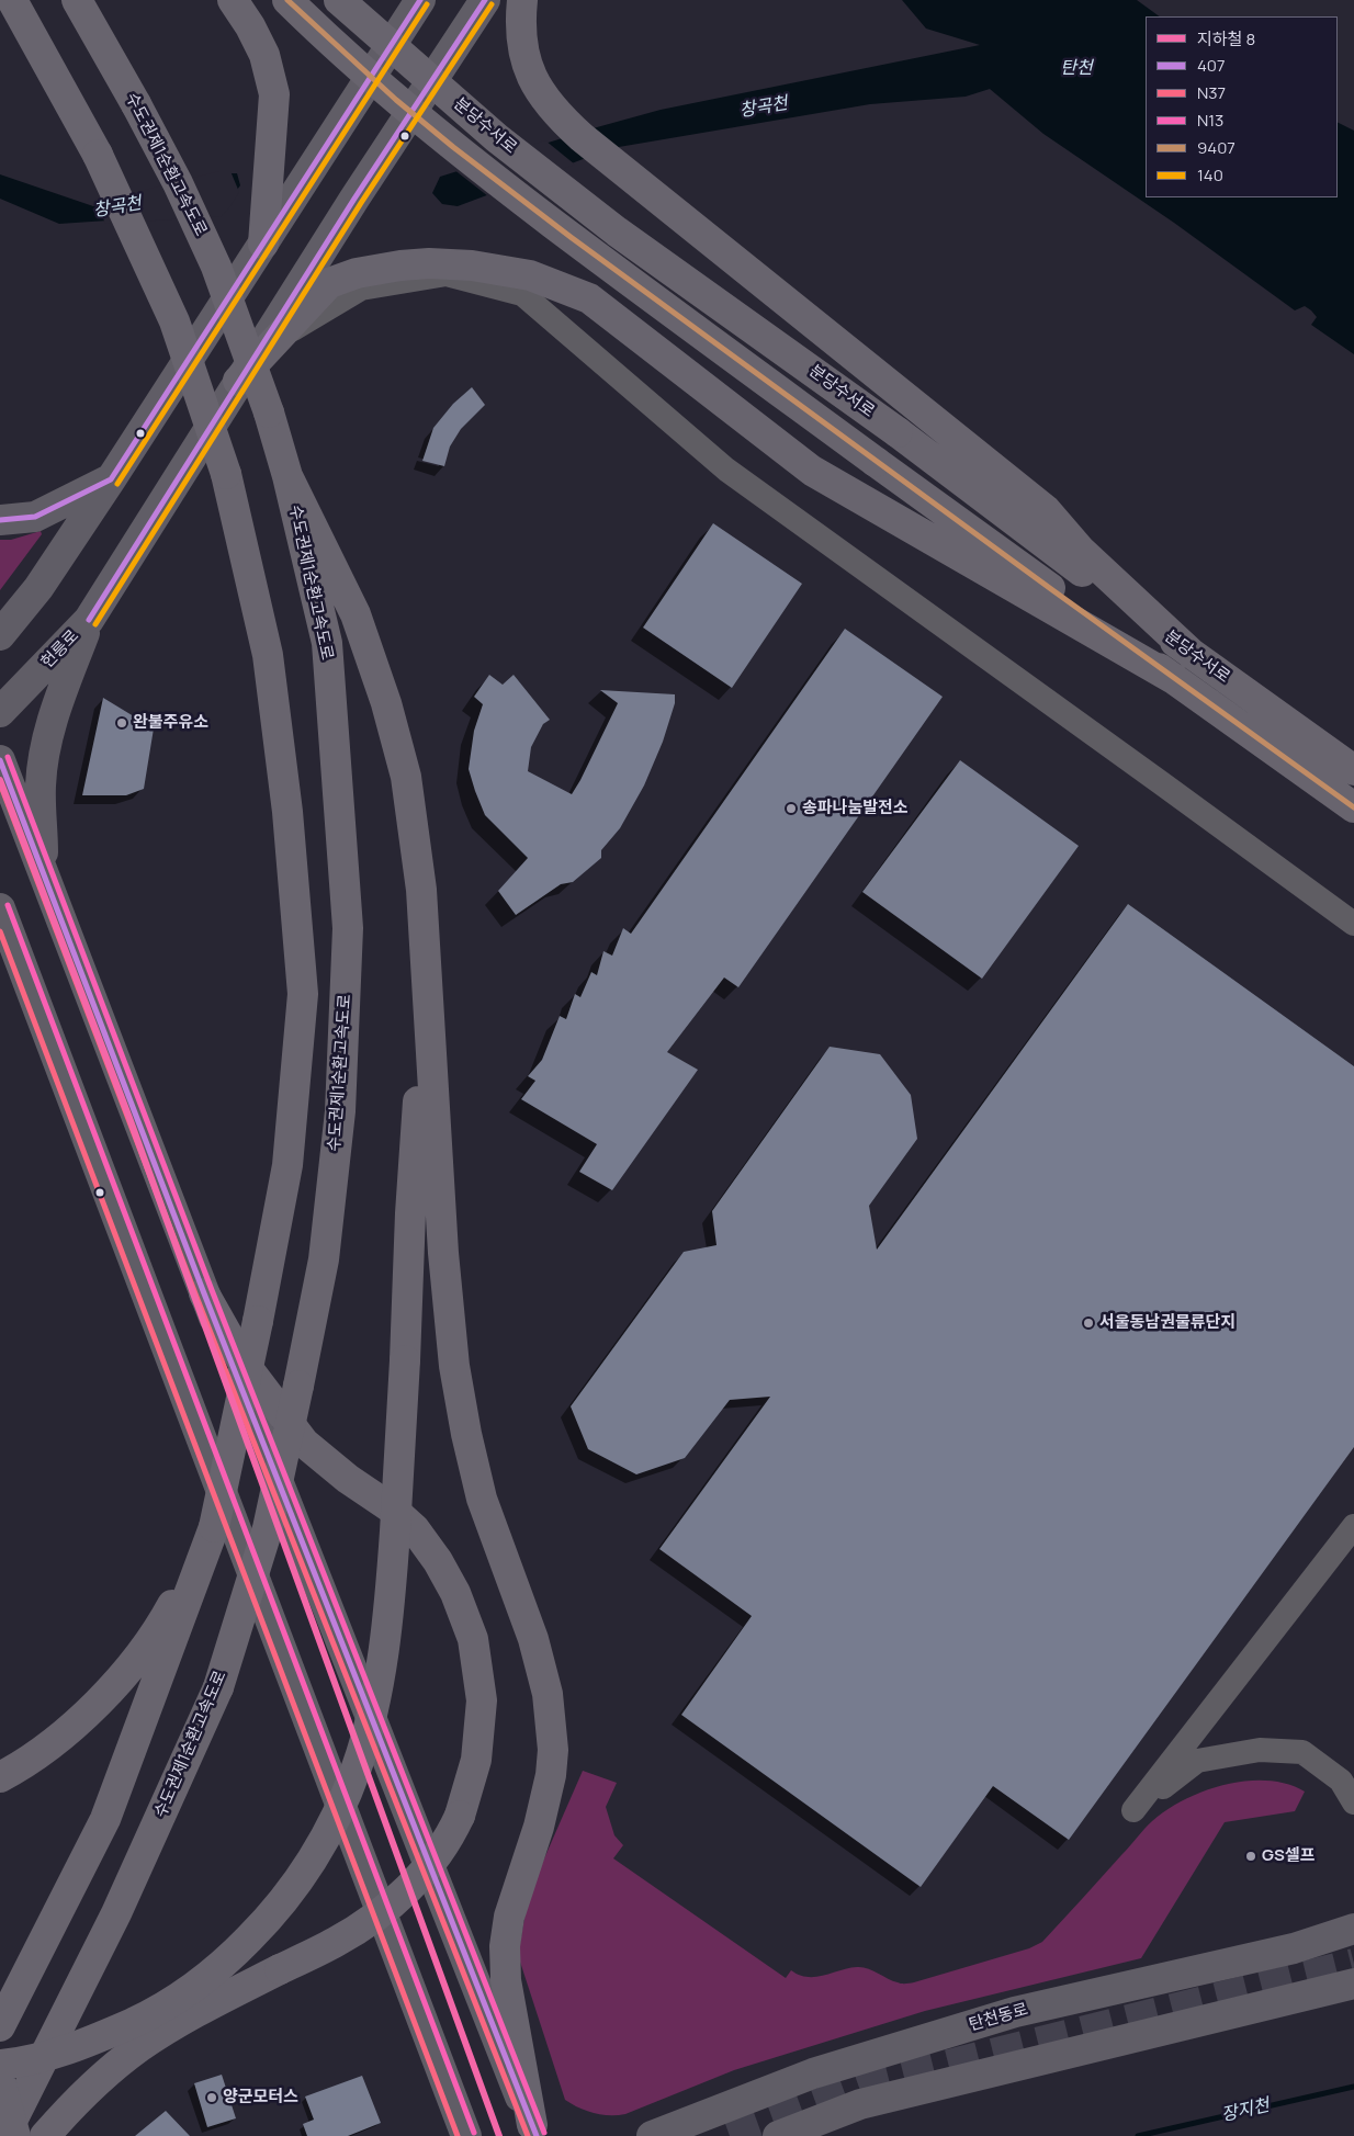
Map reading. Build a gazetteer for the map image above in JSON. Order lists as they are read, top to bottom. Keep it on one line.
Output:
{"streets":{"highway":["분당수서로","수도권제1순환고속도로"],"main road":["헌릉로","탄천동로"]},"water":["탄천","창곡천","장지천"],"places":["완불주유소","송파나눔발전소","서울동남권물류단지","GS셀프","양군모터스"],"lines":["transit line 407","transit line 9407","transit line 140","transit line N13","metro line 8","transit line N37"],"legend":["지하철 8","407","N37","N13","9407","140"]}
